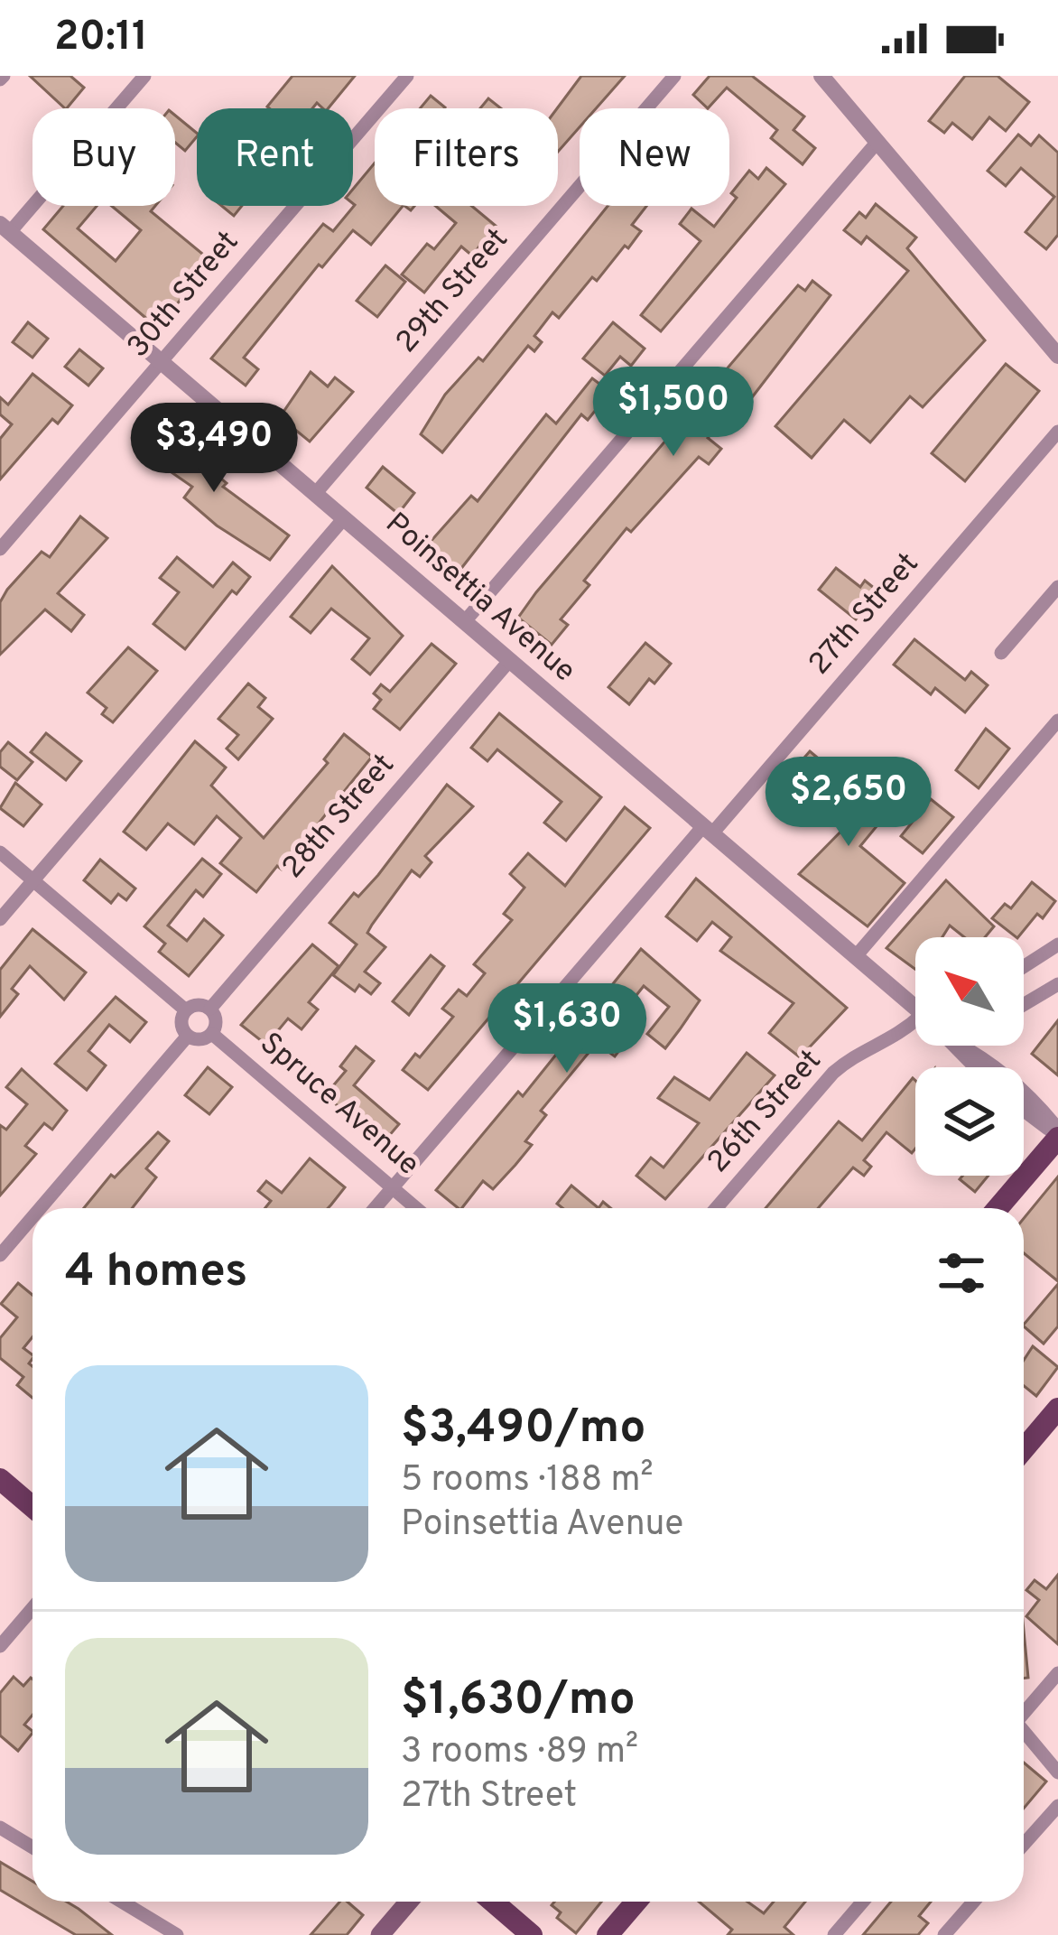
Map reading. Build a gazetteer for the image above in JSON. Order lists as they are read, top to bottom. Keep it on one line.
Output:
{"streets":{"street":["29th Street","30th Street","Poinsettia Avenue","27th Street","28th Street","Spruce Avenue","26th Street"]},"crossings":[["29th Street","Poinsettia Avenue"],["30th Street","Poinsettia Avenue"],["Poinsettia Avenue","27th Street"],["Poinsettia Avenue","28th Street"],["27th Street","Spruce Avenue"],["28th Street","Spruce Avenue"]],"north":"top left","page":{"status":"20:11","chip":["Buy","Rent","Filters","New"],"price":["$1,500","$3,490","$2,650","$1,630"],"heading":"4 homes","list":[{"name":"$3,490/mo","note":"5 rooms · 188 m² · Poinsettia Avenue"},{"name":"$1,630/mo","note":"3 rooms · 89 m² · 27th Street"}]}}
